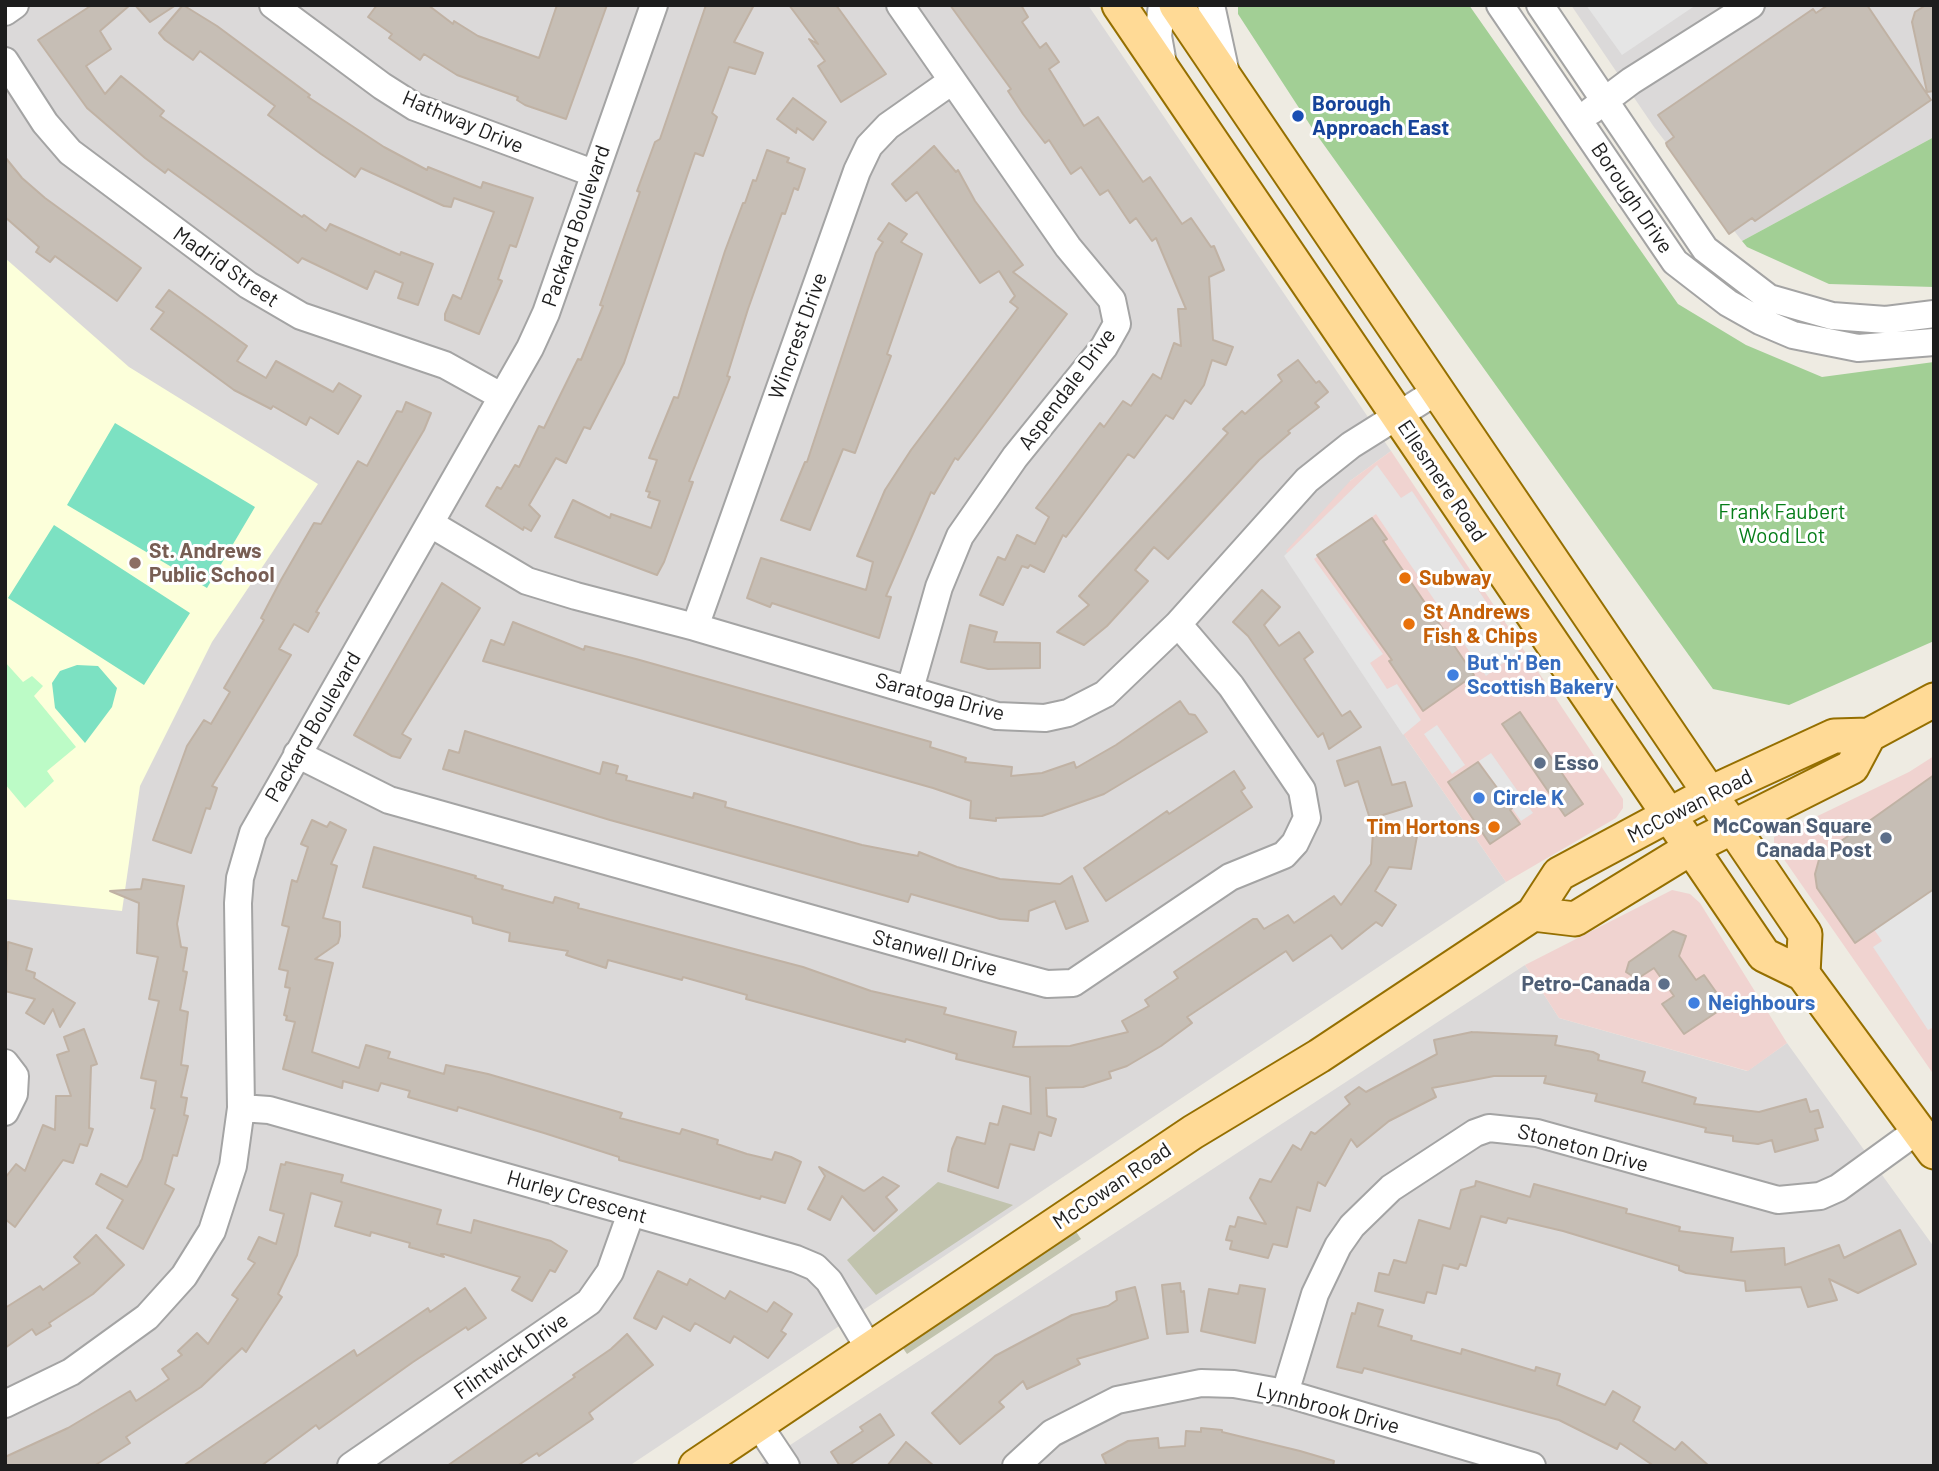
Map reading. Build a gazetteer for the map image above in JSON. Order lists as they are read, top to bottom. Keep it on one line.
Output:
{"streets":{"main road":["Ellesmere Road","McCowan Road"],"street":["Hathway Drive","Borough Drive","Packard Boulevard","Madrid Street","Wincrest Drive","Aspendale Drive","Saratoga Drive","Stanwell Drive","Stoneton Drive","Hurley Crescent","Flintwick Drive","Lynnbrook Drive"]},"crossings":[["Hathway Drive","Packard Boulevard"],["Packard Boulevard","Madrid Street"],["Packard Boulevard","Saratoga Drive"],["Packard Boulevard","Stanwell Drive"],["Packard Boulevard","Hurley Crescent"],["Wincrest Drive","Aspendale Drive"],["Wincrest Drive","Saratoga Drive"],["Aspendale Drive","Saratoga Drive"],["Ellesmere Road","Saratoga Drive"],["Ellesmere Road","McCowan Road"],["Ellesmere Road","Stoneton Drive"],["Saratoga Drive","Stanwell Drive"],["McCowan Road","Hurley Crescent"],["Stoneton Drive","Lynnbrook Drive"],["Hurley Crescent","Flintwick Drive"]],"parks":["Frank Faubert Wood Lot"],"places":["Borough Approach East","St. Andrews Public School","Subway","St Andrews Fish & Chips","But 'n' Ben Scottish Bakery","Esso","Circle K","Tim Hortons","McCowan Square Canada Post","Petro-Canada","Neighbours"]}
